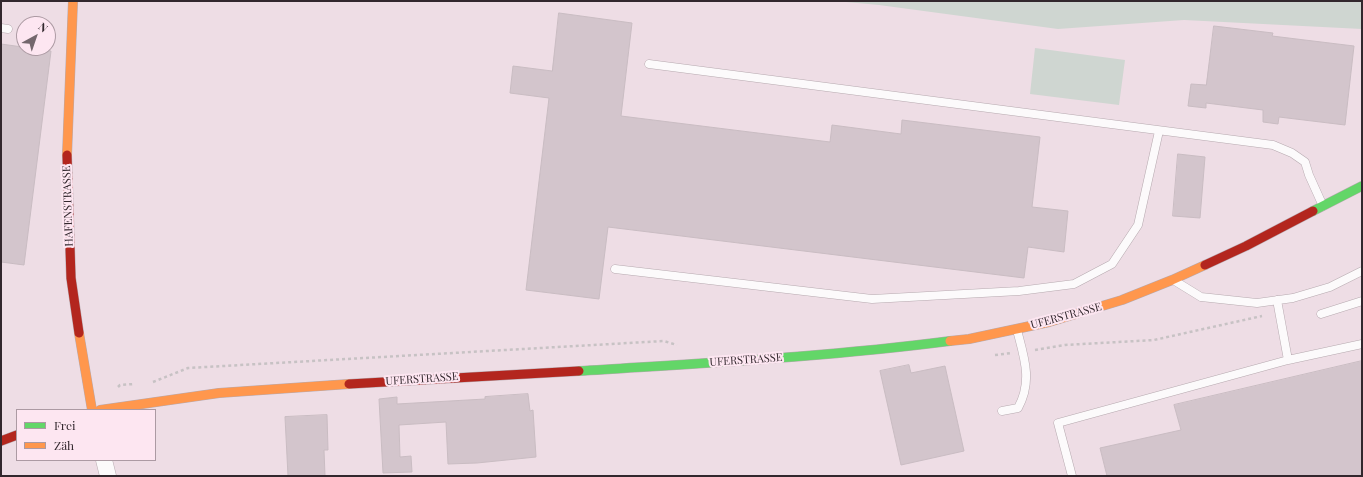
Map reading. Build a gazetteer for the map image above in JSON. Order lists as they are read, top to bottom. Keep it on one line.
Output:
{"streets":{"main road":["HAFENSTRASSE","UFERSTRASSE"]},"legend":["Frei","Zäh"],"north":"top right"}
